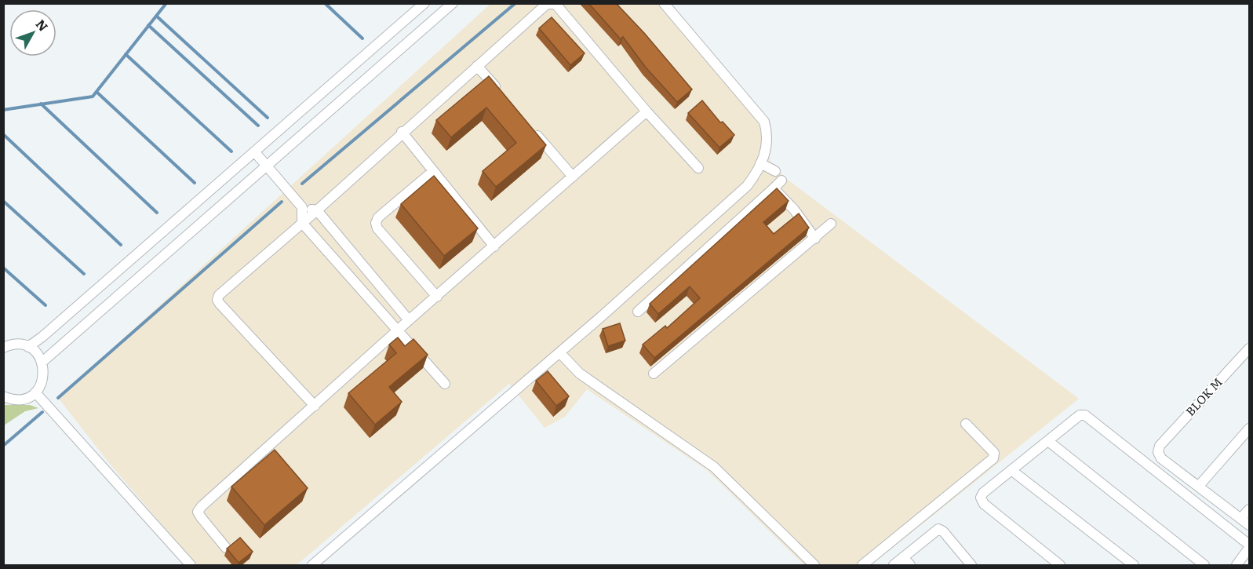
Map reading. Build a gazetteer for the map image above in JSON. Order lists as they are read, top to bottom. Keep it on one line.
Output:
{"streets":{"street":["BLOK M"]},"north":"top right"}
